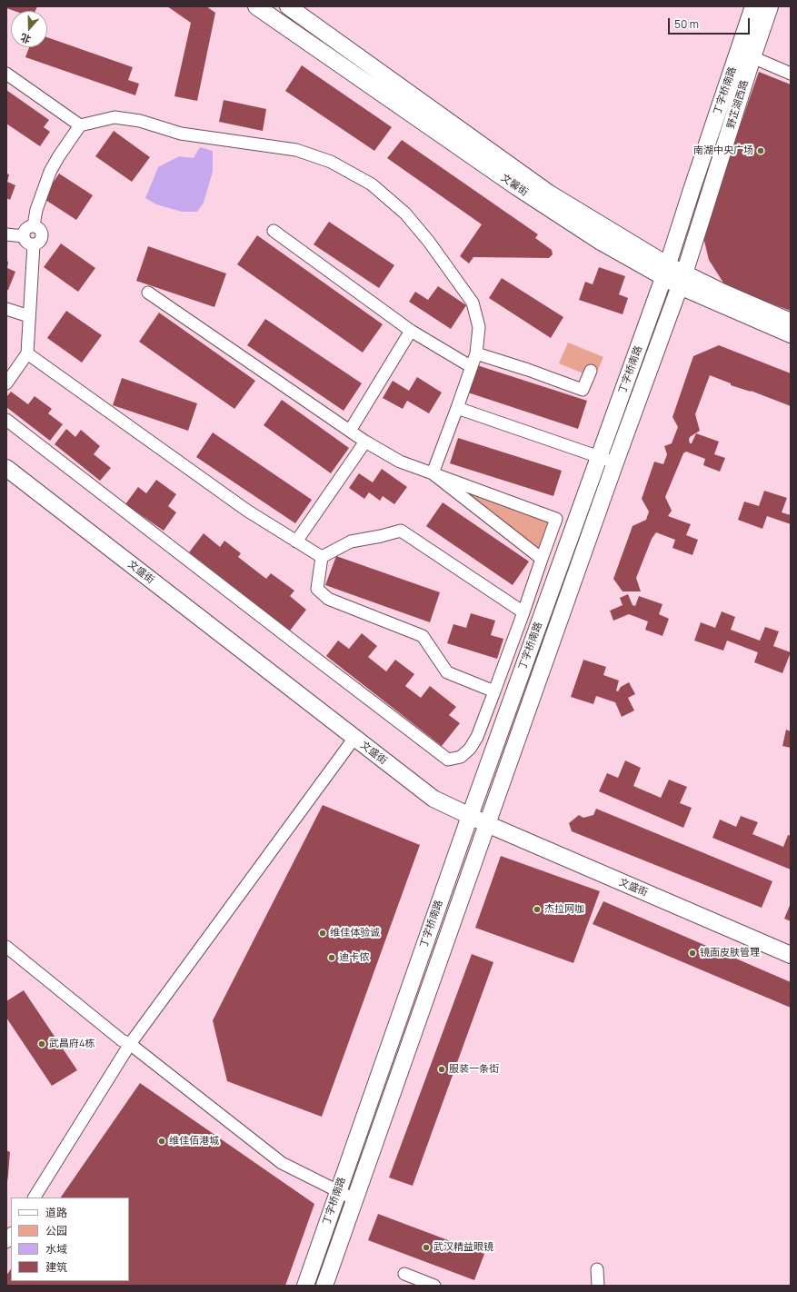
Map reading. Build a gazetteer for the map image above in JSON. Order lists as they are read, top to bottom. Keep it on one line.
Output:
{"streets":{"main road":["丁字桥南路","野芷湖西路","文馨街","文盛街"]},"crossings":[["丁字桥南路","野芷湖西路"],["丁字桥南路","文馨街"],["丁字桥南路","文盛街"],["野芷湖西路","文馨街"]],"places":["南湖中央广场","杰拉网咖","维佳体验诚","镜面皮肤管理","迪卡侬","武昌府4栋","服装一条街","维佳佰港城","武汉精益眼镜"],"legend":["道路","公园","水域","建筑"],"scale_bar":"50 m","north":"bottom"}
